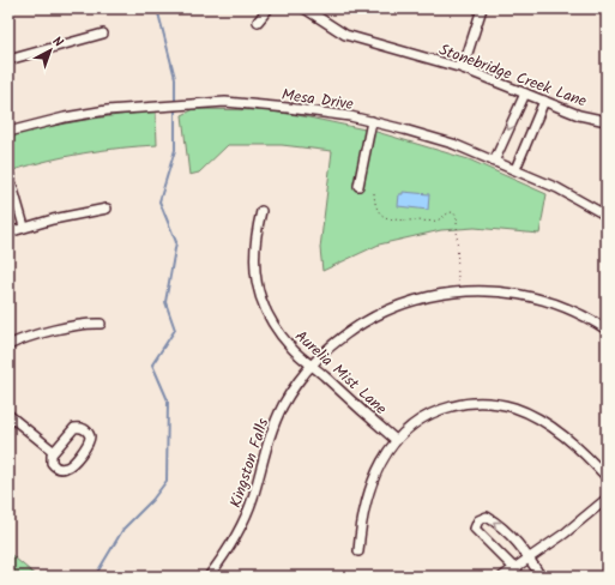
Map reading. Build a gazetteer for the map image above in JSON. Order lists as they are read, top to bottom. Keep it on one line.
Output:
{"streets":{"street":["Stonebridge Creek Lane","Mesa Drive","Aurelia Mist Lane","Kingston Falls"]},"crossings":[["Aurelia Mist Lane","Kingston Falls"]],"north":"top right"}
